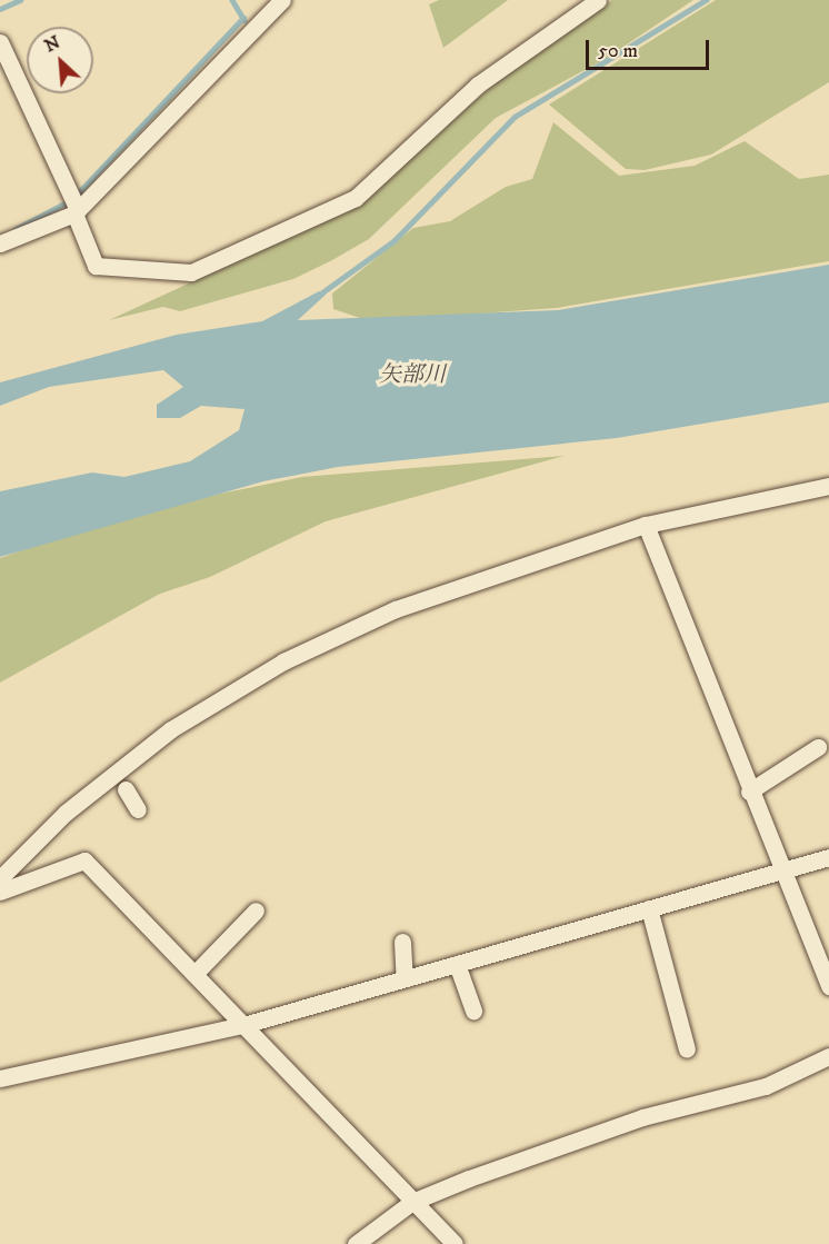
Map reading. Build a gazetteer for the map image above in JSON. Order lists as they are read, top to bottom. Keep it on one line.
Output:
{"water":["矢部川"],"scale_bar":"50 m","north":"top left"}
